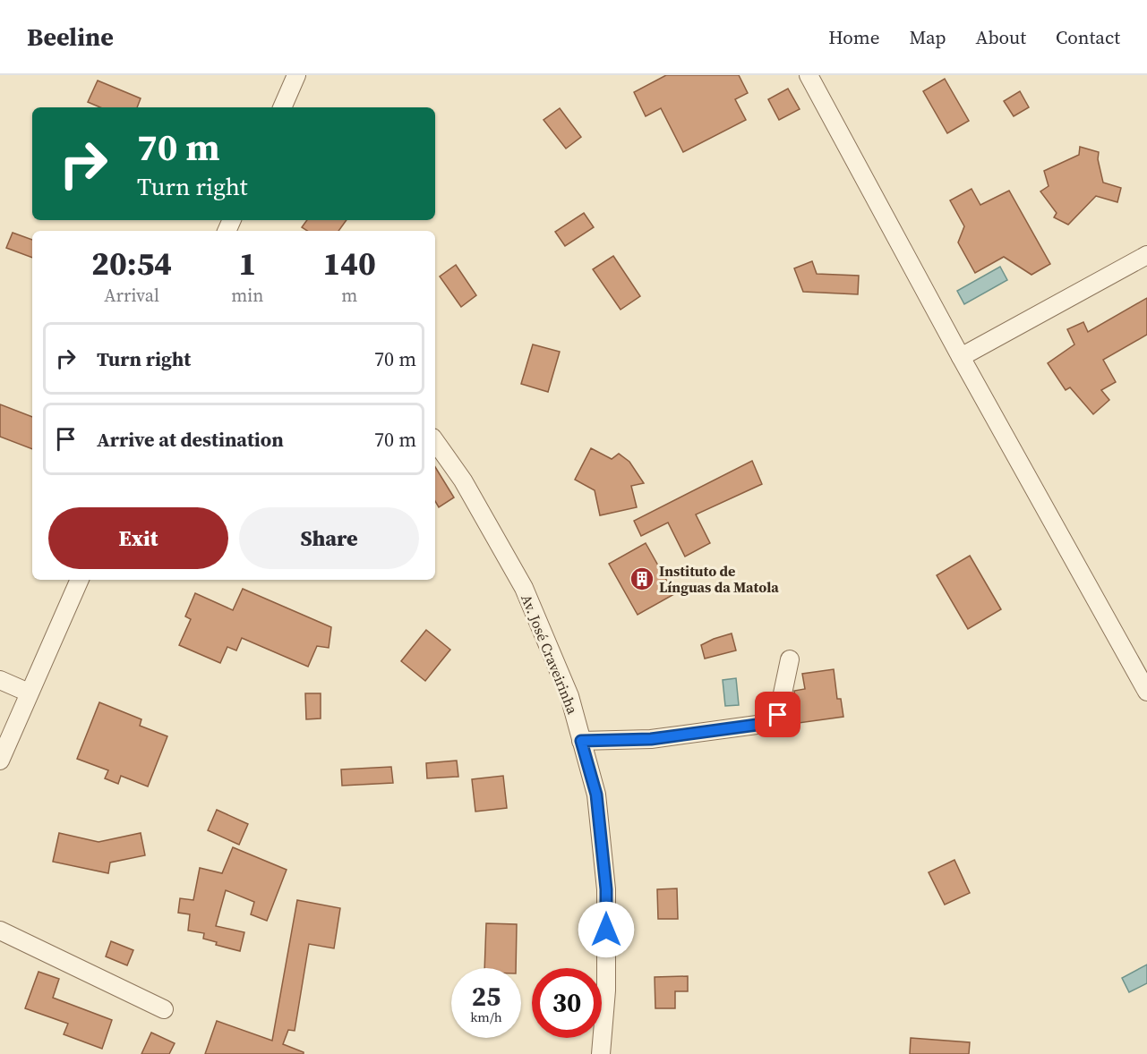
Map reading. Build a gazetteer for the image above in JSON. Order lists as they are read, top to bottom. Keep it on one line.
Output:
{"streets":{"street":["Av. José Craveirinha"]},"places":{"building":["Instituto de Línguas da Matola"]},"page":{"header":"Beeline","nav":["Home","Map","About","Contact"],"turn":["70 m","Turn right"],"eta":["20:54","Arrival","1","min","140","m"],"list":[{"name":"Turn right","value":"70 m"},{"name":"Arrive at destination","value":"70 m"}],"buttons":["Exit","Share"],"speed":"25 km/h","limit":"30"}}
